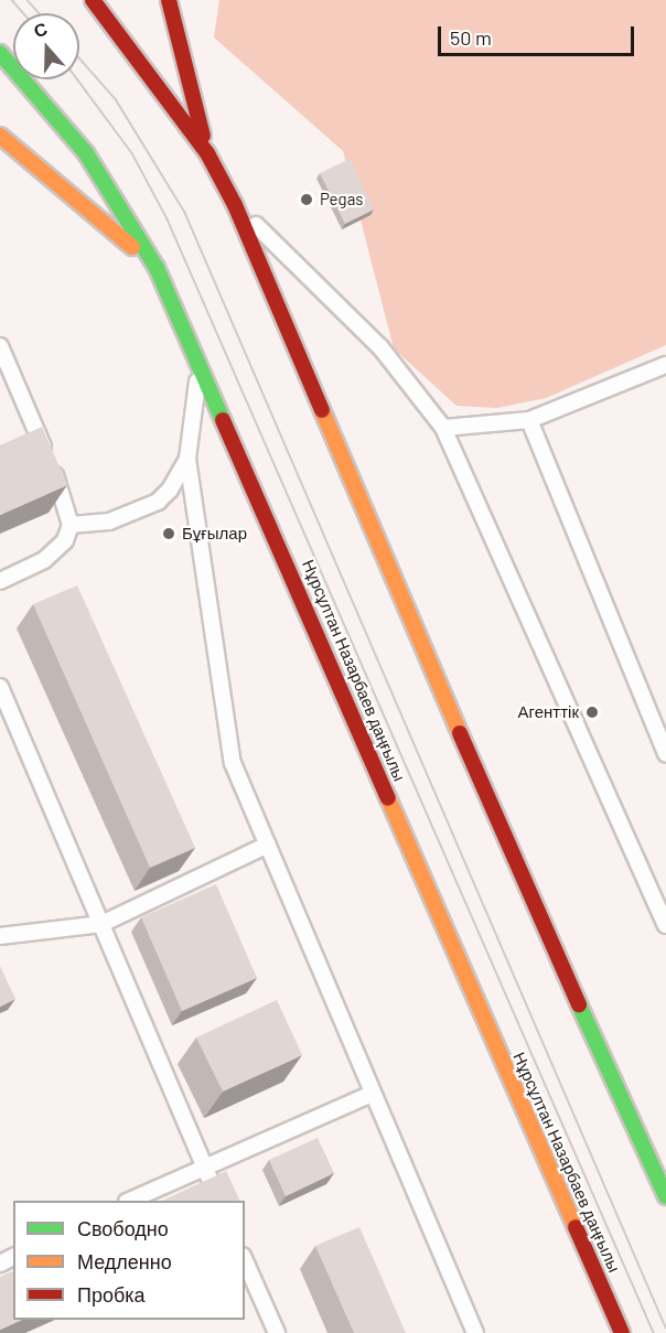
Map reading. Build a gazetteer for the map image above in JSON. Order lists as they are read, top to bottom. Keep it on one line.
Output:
{"streets":{"main road":["Нұрсұлтан Назарбаев даңғылы"]},"places":["Pegas","Бұғылар","Агенттік"],"legend":["Свободно","Медленно","Пробка"],"scale_bar":"50 m","north":"top"}
